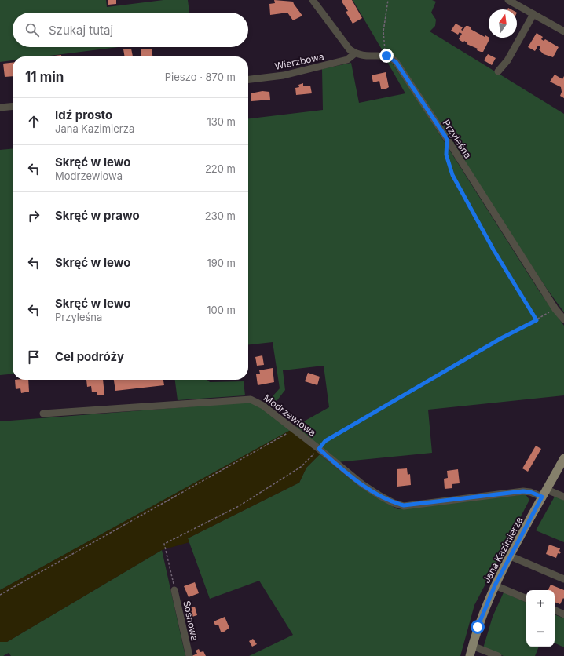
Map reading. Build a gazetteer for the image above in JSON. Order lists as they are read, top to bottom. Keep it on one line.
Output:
{"streets":{"main road":["Jana Kazimierza"],"street":["Wierzbowa","Przyleśna","Modrzewiowa","Sosnowa"]},"crossings":[["Modrzewiowa","Jana Kazimierza"]],"north":"top","page":{"search":"Szukaj tutaj","heading":["11 min","Pieszo · 870 m"],"list":[["Idź prosto","Jana Kazimierza","130 m"],["Skręć w lewo","Modrzewiowa","220 m"],["Skręć w prawo","230 m"],["Skręć w lewo","190 m"],["Skręć w lewo","Przyleśna","100 m"],"Cel podróży"],"map_buttons":["+","−"]}}
